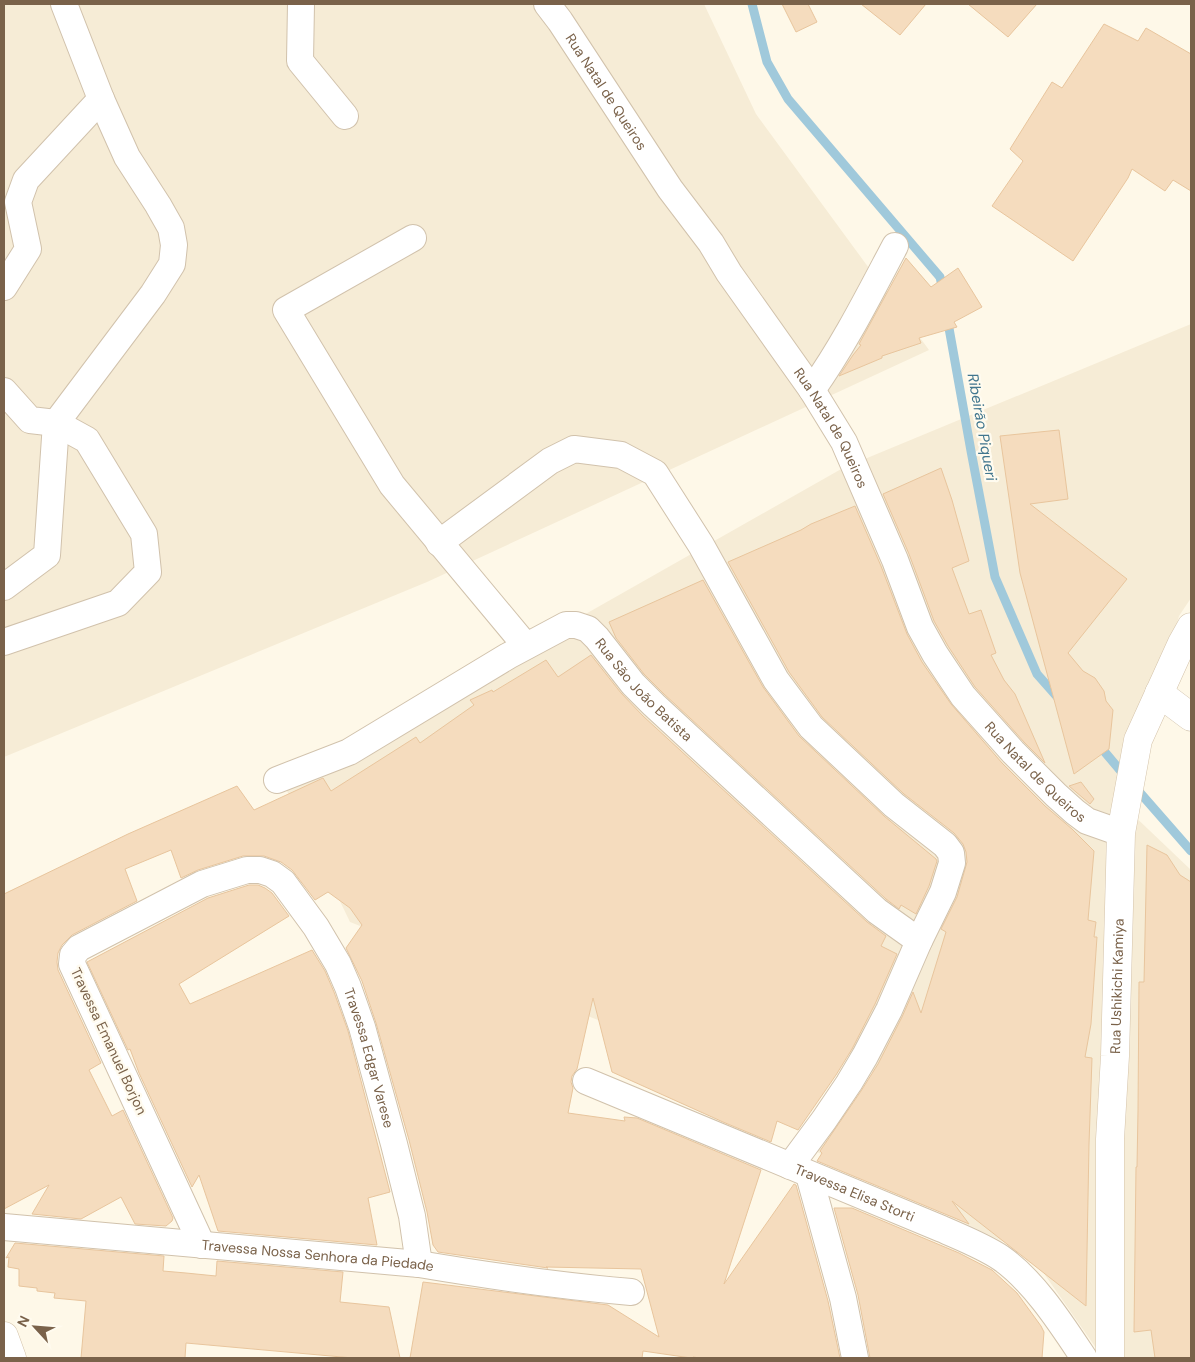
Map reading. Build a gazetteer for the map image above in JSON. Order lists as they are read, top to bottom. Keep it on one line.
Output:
{"streets":{"main road":["Rua Ushikichi Kamiya"],"street":["Rua Natal de Queiros","Rua São João Batista","Travessa Emanuel Borjon","Travessa Edgar Varese","Travessa Elisa Storti","Travessa Nossa Senhora da Piedade"]},"crossings":[["Rua Natal de Queiros","Rua Ushikichi Kamiya"],["Travessa Emanuel Borjon","Travessa Edgar Varese"],["Travessa Emanuel Borjon","Travessa Nossa Senhora da Piedade"],["Travessa Edgar Varese","Travessa Nossa Senhora da Piedade"]],"water":["Ribeirão Piqueri"],"north":"top left"}
